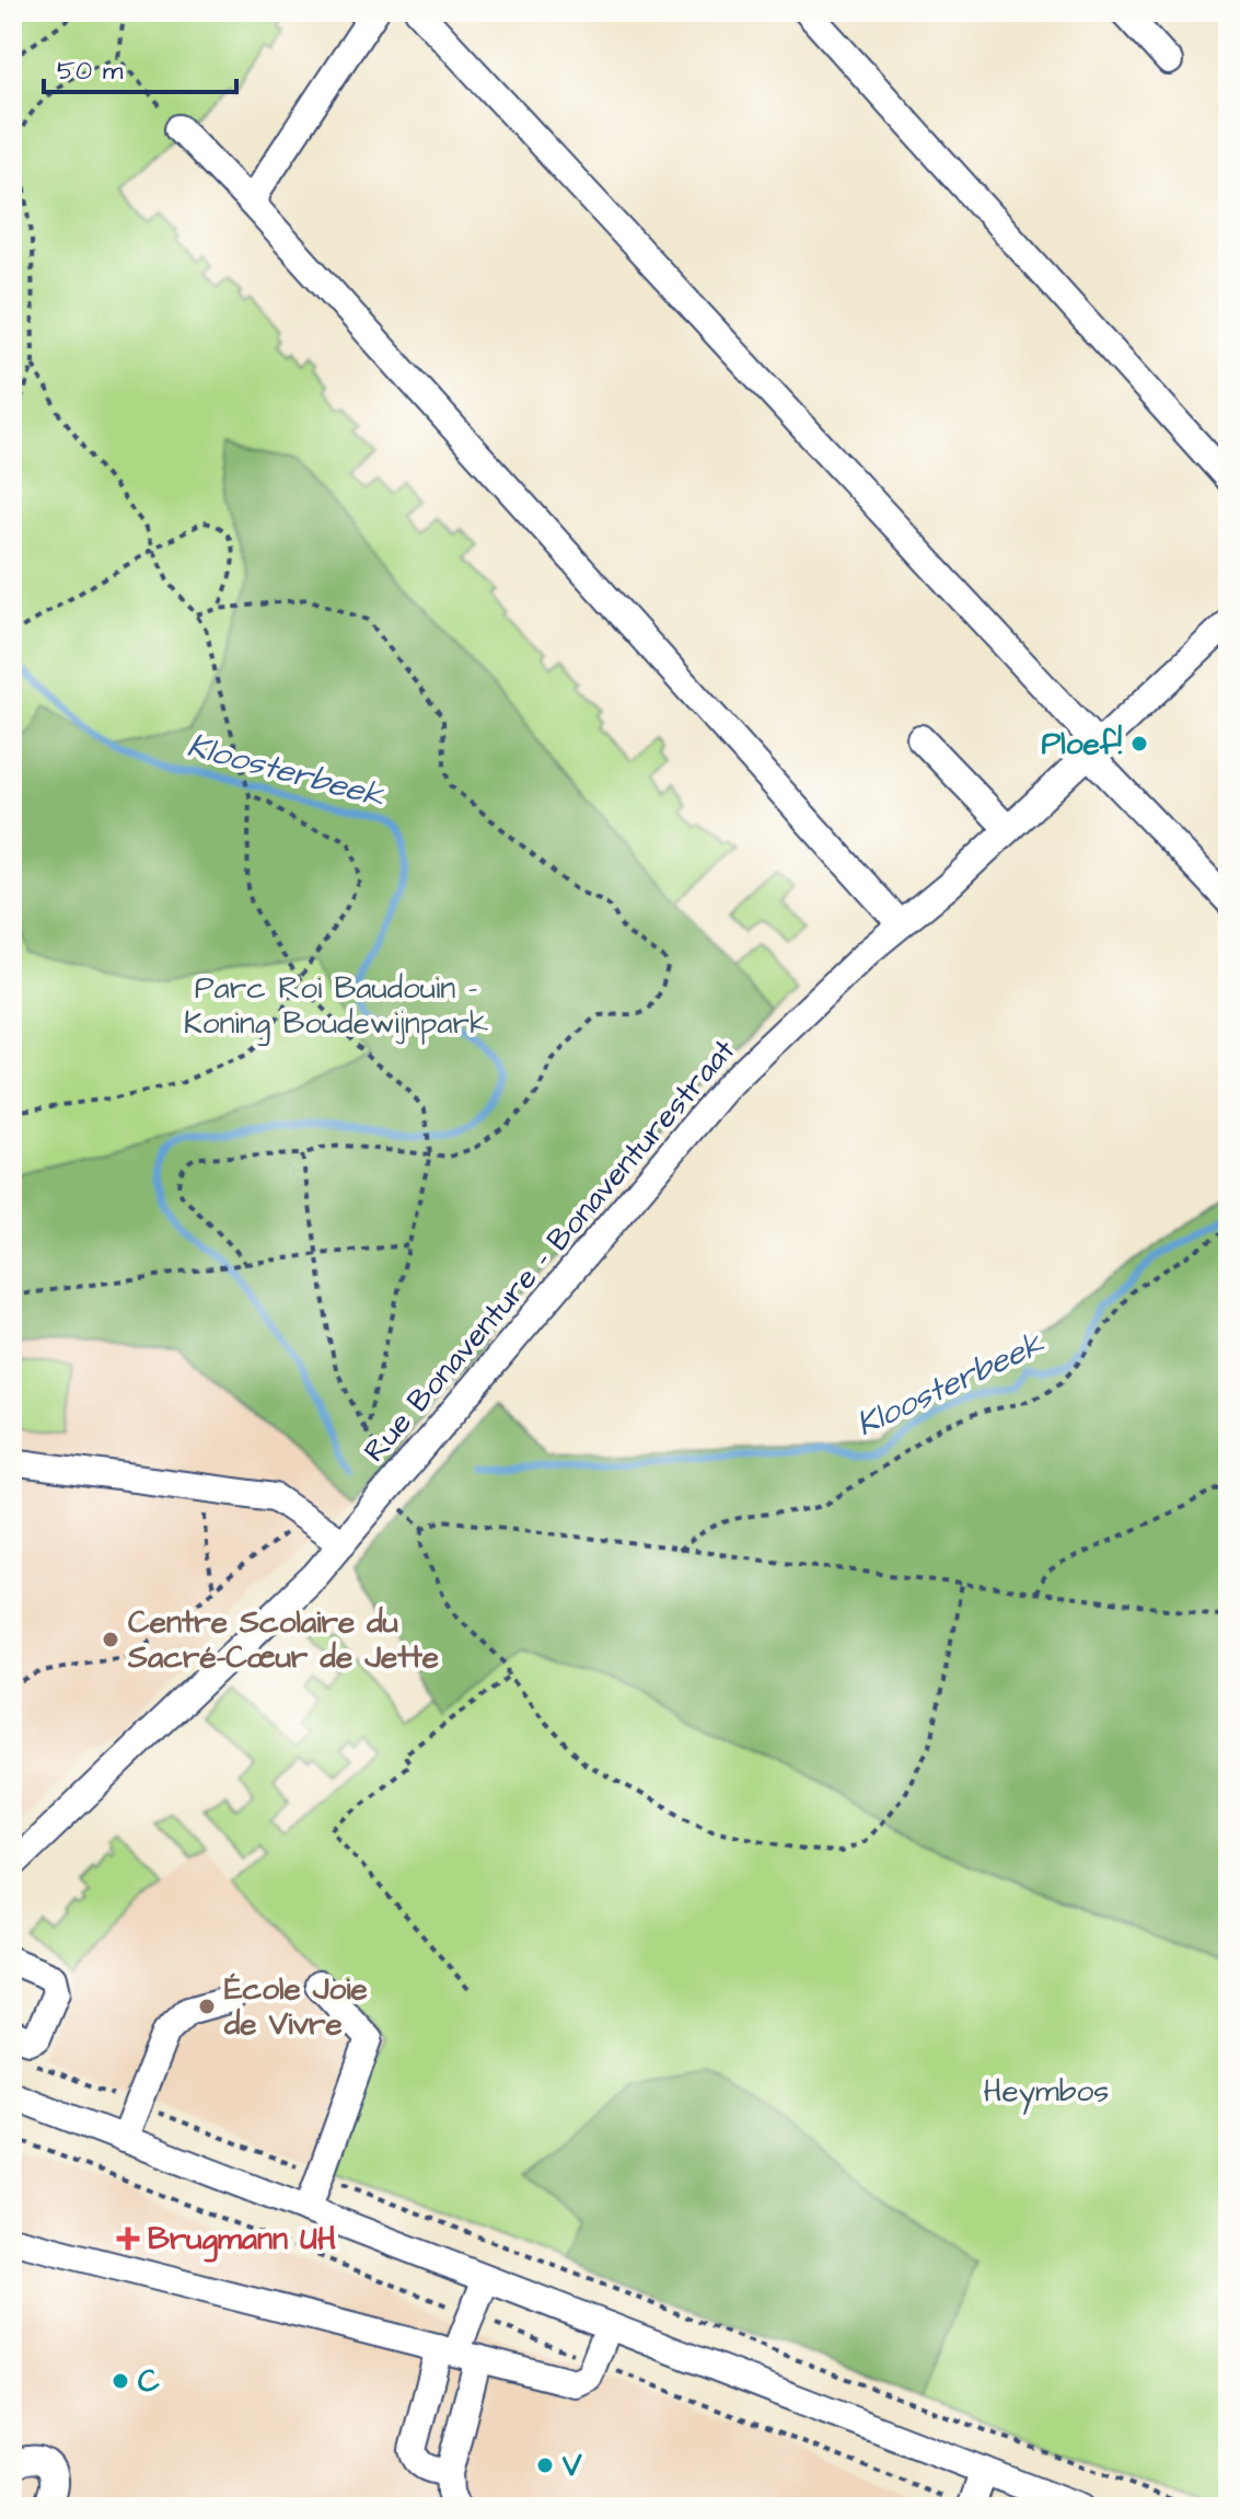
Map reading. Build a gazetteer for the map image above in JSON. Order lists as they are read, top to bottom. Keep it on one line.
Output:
{"streets":{"street":["Rue Bonaventure - Bonaventurestraat"]},"water":["Kloosterbeek"],"parks":["Parc Roi Baudouin - Koning Boudewijnpark","Heymbos"],"places":{"other":["Ploef!","Centre Scolaire du Sacré-Cœur de Jette","École Joie de Vivre","C","V"],"health":["Brugmann UH"]},"scale_bar":"50 m"}
